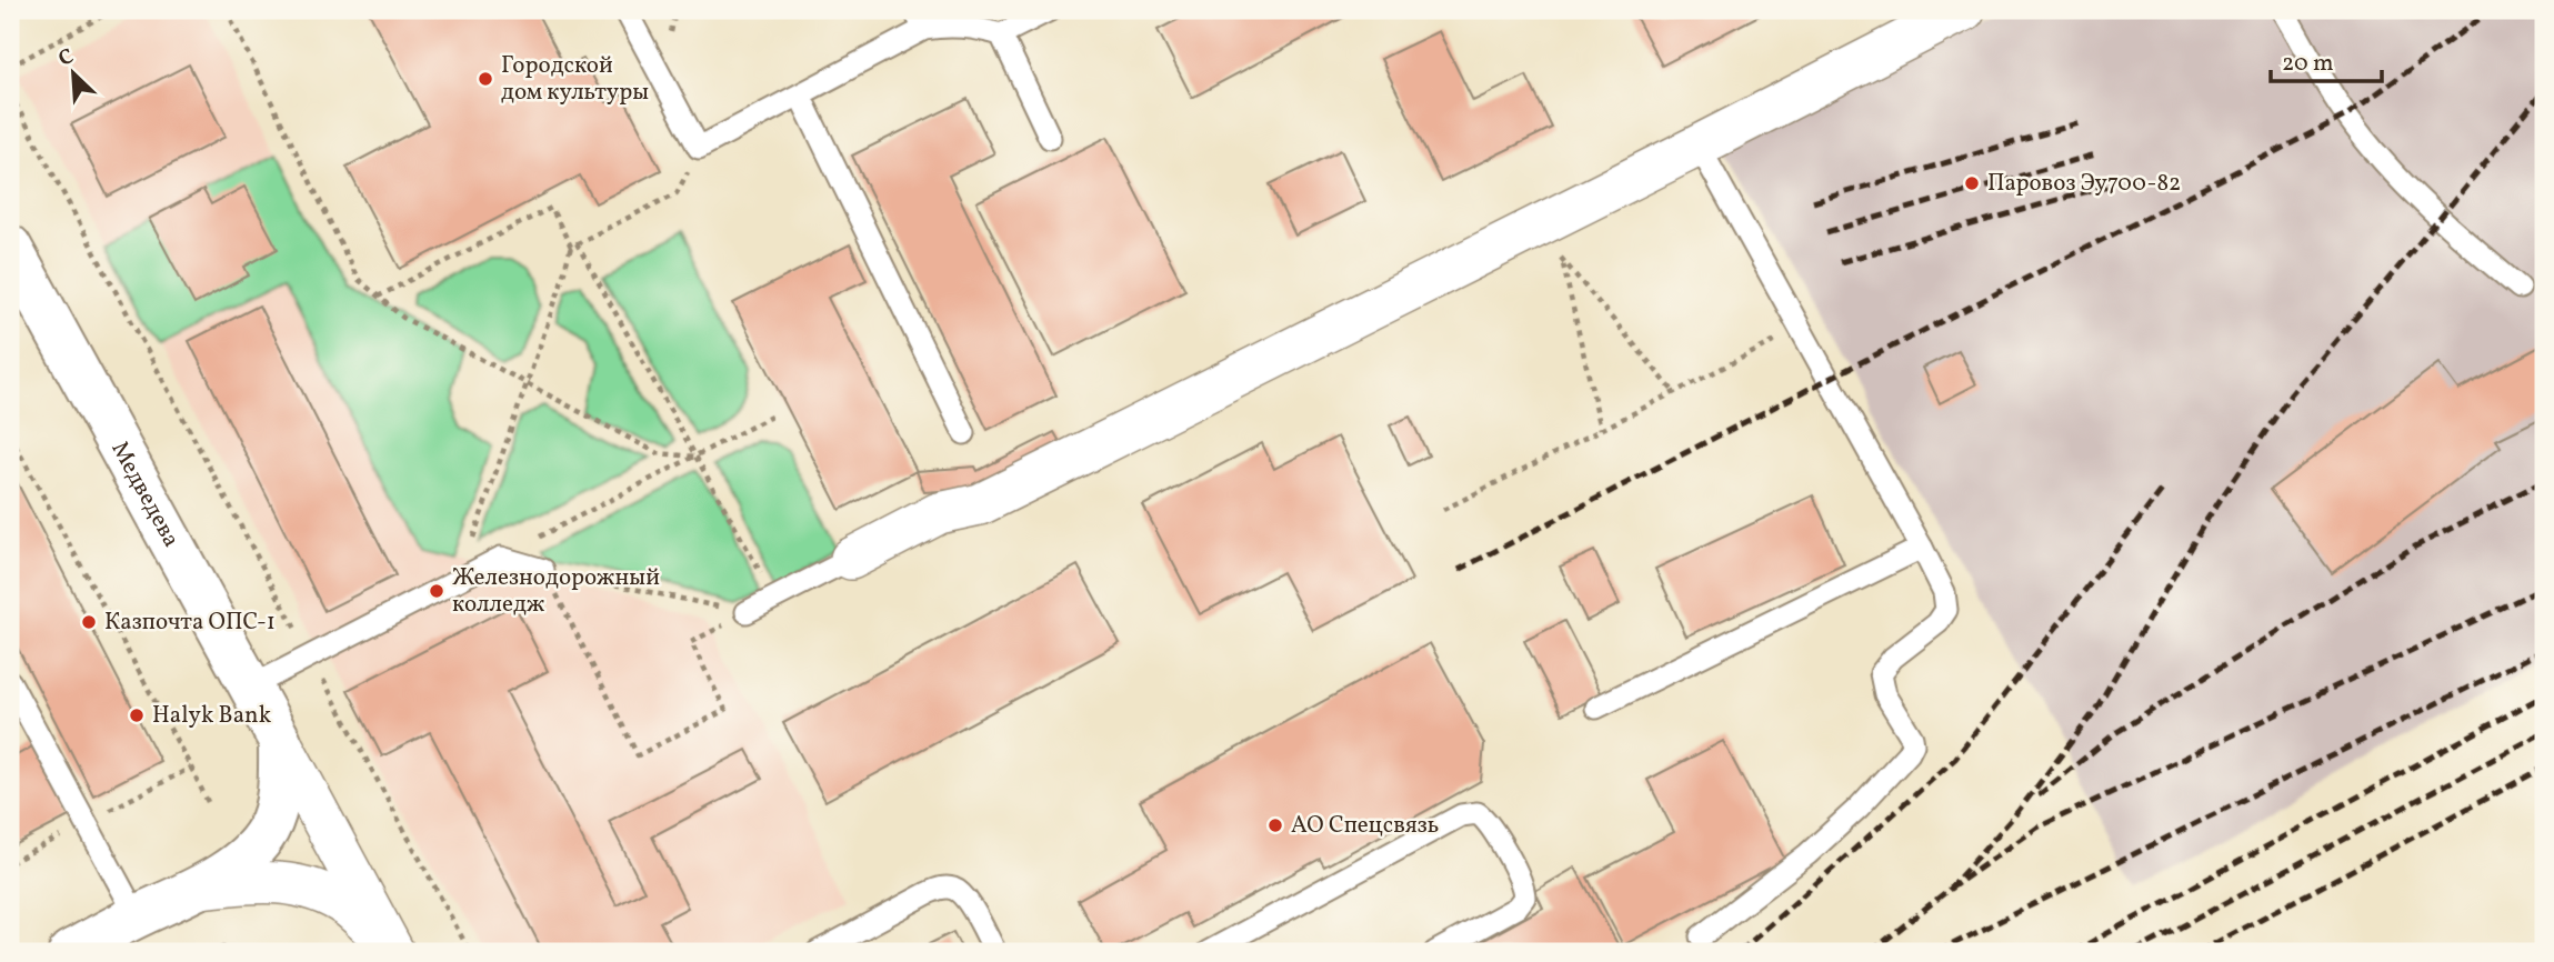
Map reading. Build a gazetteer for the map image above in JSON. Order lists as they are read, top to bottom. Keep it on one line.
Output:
{"streets":{"street":["Медведева"]},"places":["Городской дом культуры","Паровоз Эу700-82","Железнодорожный колледж","Казпочта ОПС-1","Halyk Bank","АО Спецсвязь"],"scale_bar":"20 m","north":"top left"}
